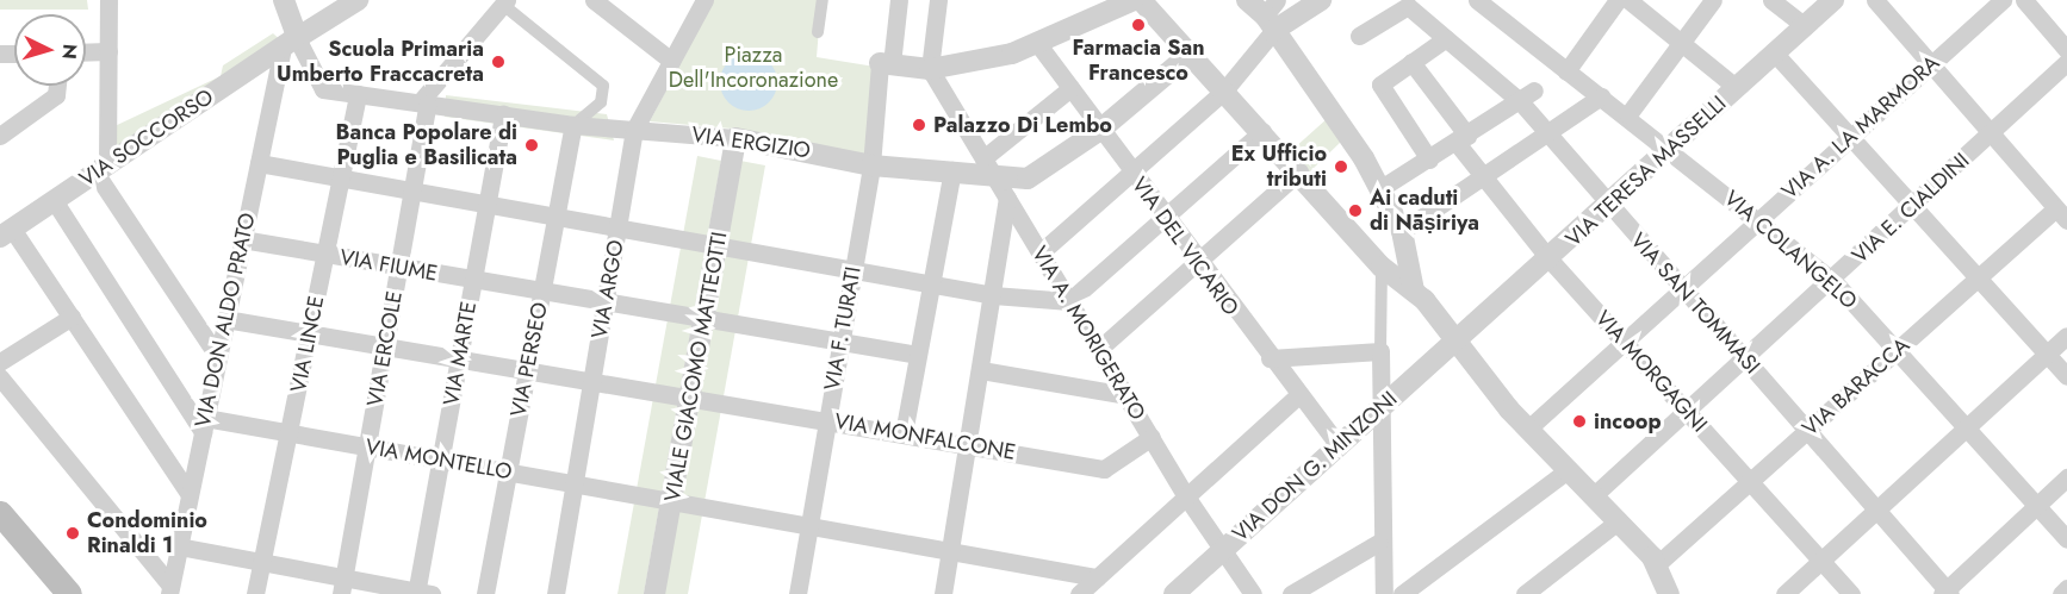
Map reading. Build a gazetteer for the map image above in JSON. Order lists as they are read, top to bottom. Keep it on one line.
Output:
{"streets":{"street":["VIA A. LA MARMORA","VIA SOCCORSO","VIA ERGIZIO","VIA TERESA MASSELLI","VIA E. CIALDINI","VIA DEL VICARIO","VIA COLANGELO","VIA FIUME","VIA ARGO","VIA SAN TOMMASI","VIA DON ALDO PRATO","VIA F. TURATI","VIA A. MORIGERATO","VIA LINCE","VIA ERCOLE","VIA MARTE","VIA PERSEO","VIALE GIACOMO MATTEOTTI","VIA MORGAGNI","VIA BARACCA","VIA MONFALCONE","VIA MONTELLO","VIA DON G. MINZONI"]},"crossings":[["VIA A. LA MARMORA","VIA COLANGELO"],["VIA A. LA MARMORA","VIA SAN TOMMASI"],["VIA A. LA MARMORA","VIA MORGAGNI"],["VIA SOCCORSO","VIA ERGIZIO"],["VIA SOCCORSO","VIA DON ALDO PRATO"],["VIA ERGIZIO","VIA DEL VICARIO"],["VIA ERGIZIO","VIA ARGO"],["VIA ERGIZIO","VIA DON ALDO PRATO"],["VIA ERGIZIO","VIA F. TURATI"],["VIA ERGIZIO","VIA A. MORIGERATO"],["VIA ERGIZIO","VIA LINCE"],["VIA ERGIZIO","VIA ERCOLE"],["VIA ERGIZIO","VIA MARTE"],["VIA ERGIZIO","VIA PERSEO"],["VIA ERGIZIO","VIALE GIACOMO MATTEOTTI"],["VIA TERESA MASSELLI","VIA COLANGELO"],["VIA TERESA MASSELLI","VIA SAN TOMMASI"],["VIA TERESA MASSELLI","VIA MORGAGNI"],["VIA TERESA MASSELLI","VIA DON G. MINZONI"],["VIA E. CIALDINI","VIA COLANGELO"],["VIA E. CIALDINI","VIA SAN TOMMASI"],["VIA E. CIALDINI","VIA MORGAGNI"],["VIA DEL VICARIO","VIA DON G. MINZONI"],["VIA COLANGELO","VIA BARACCA"],["VIA FIUME","VIA ARGO"],["VIA FIUME","VIA DON ALDO PRATO"],["VIA FIUME","VIA F. TURATI"],["VIA FIUME","VIA LINCE"],["VIA FIUME","VIA ERCOLE"],["VIA FIUME","VIA MARTE"],["VIA FIUME","VIA PERSEO"],["VIA FIUME","VIALE GIACOMO MATTEOTTI"],["VIA ARGO","VIA MONFALCONE"],["VIA ARGO","VIA MONTELLO"],["VIA SAN TOMMASI","VIA BARACCA"],["VIA DON ALDO PRATO","VIA MONFALCONE"],["VIA DON ALDO PRATO","VIA MONTELLO"],["VIA F. TURATI","VIA MONFALCONE"],["VIA F. TURATI","VIA MONTELLO"],["VIA A. MORIGERATO","VIA MONFALCONE"],["VIA A. MORIGERATO","VIA DON G. MINZONI"],["VIA LINCE","VIA MONFALCONE"],["VIA LINCE","VIA MONTELLO"],["VIA ERCOLE","VIA MONFALCONE"],["VIA ERCOLE","VIA MONTELLO"],["VIA MARTE","VIA MONFALCONE"],["VIA MARTE","VIA MONTELLO"],["VIA PERSEO","VIA MONFALCONE"],["VIA PERSEO","VIA MONTELLO"],["VIALE GIACOMO MATTEOTTI","VIA MONFALCONE"],["VIALE GIACOMO MATTEOTTI","VIA MONTELLO"],["VIA MORGAGNI","VIA BARACCA"]],"parks":["Piazza Dell'Incoronazione"],"places":["Farmacia San Francesco","Scuola Primaria Umberto Fraccacreta","Palazzo Di Lembo","Banca Popolare di Puglia e Basilicata","Ex Ufficio tributi","Ai caduti di Nāṣiriya","incoop","Condominio Rinaldi 1"],"north":"right"}
